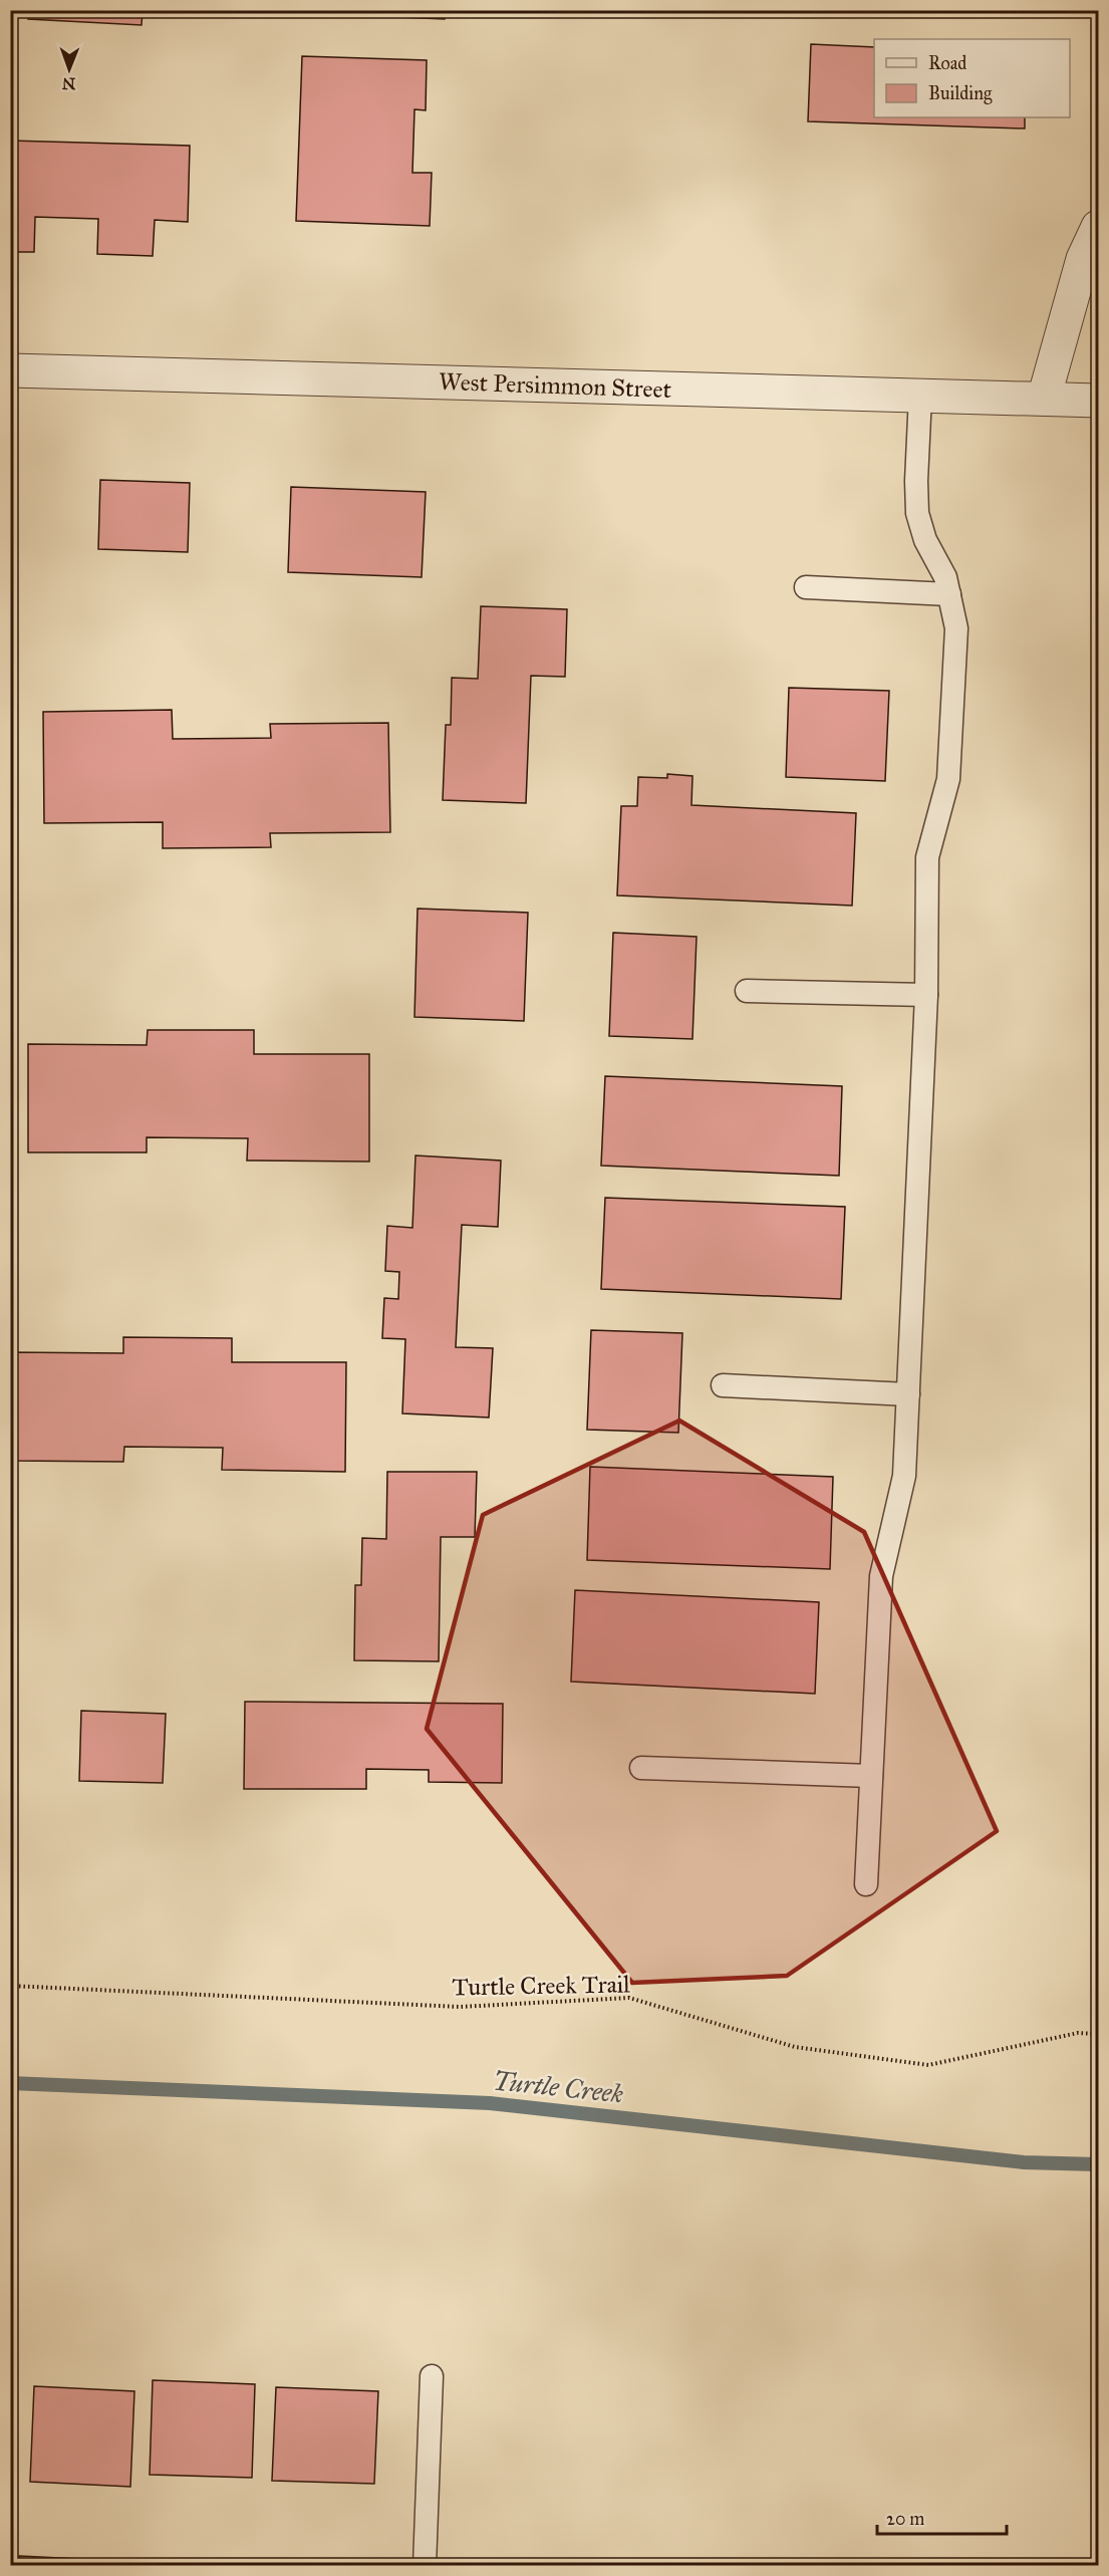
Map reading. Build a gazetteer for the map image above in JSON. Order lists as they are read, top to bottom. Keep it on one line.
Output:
{"streets":{"street":["West Persimmon Street"],"path":["Turtle Creek Trail"]},"water":["Turtle Creek"],"legend":["Road","Building"],"scale_bar":"20 m","north":"bottom"}
